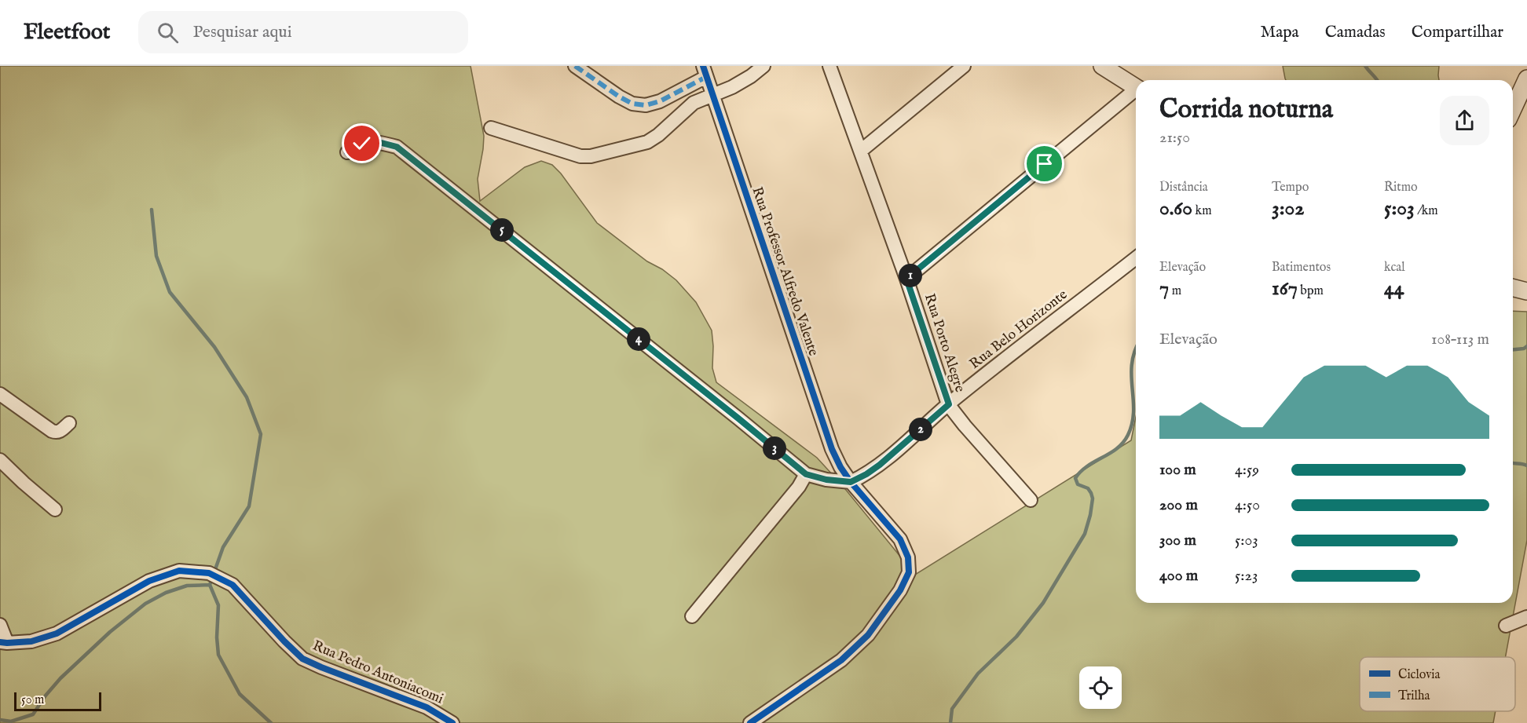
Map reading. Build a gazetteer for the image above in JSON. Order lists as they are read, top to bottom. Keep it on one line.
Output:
{"streets":{"street":["Rua Professor Alfredo Valente","Rua Belo Horizonte","Rua Porto Alegre","Rua Pedro Antoniacomi"]},"crossings":[["Rua Professor Alfredo Valente","Rua Belo Horizonte"],["Rua Belo Horizonte","Rua Porto Alegre"]],"legend":["Ciclovia","Trilha"],"scale_bar":"50 m","page":{"header":"Fleetfoot","search":"Pesquisar aqui","nav":["Mapa","Camadas","Compartilhar"],"heading":["Corrida noturna","21:50"],"stats":[["Distância","0.60 km"],["Tempo","3:02"],["Ritmo","5:03 /km"],["Elevação","7 m"],["Batimentos","167 bpm"],["kcal","44"]],"pins":["5","1","4","2","3"],"chart":["Elevação","108–113 m"],"list":[{"name":"100 m","note":"4:59"},{"name":"200 m","note":"4:50"},{"name":"300 m","note":"5:03"},{"name":"400 m","note":"5:23"}],"scale":"50 m"}}
